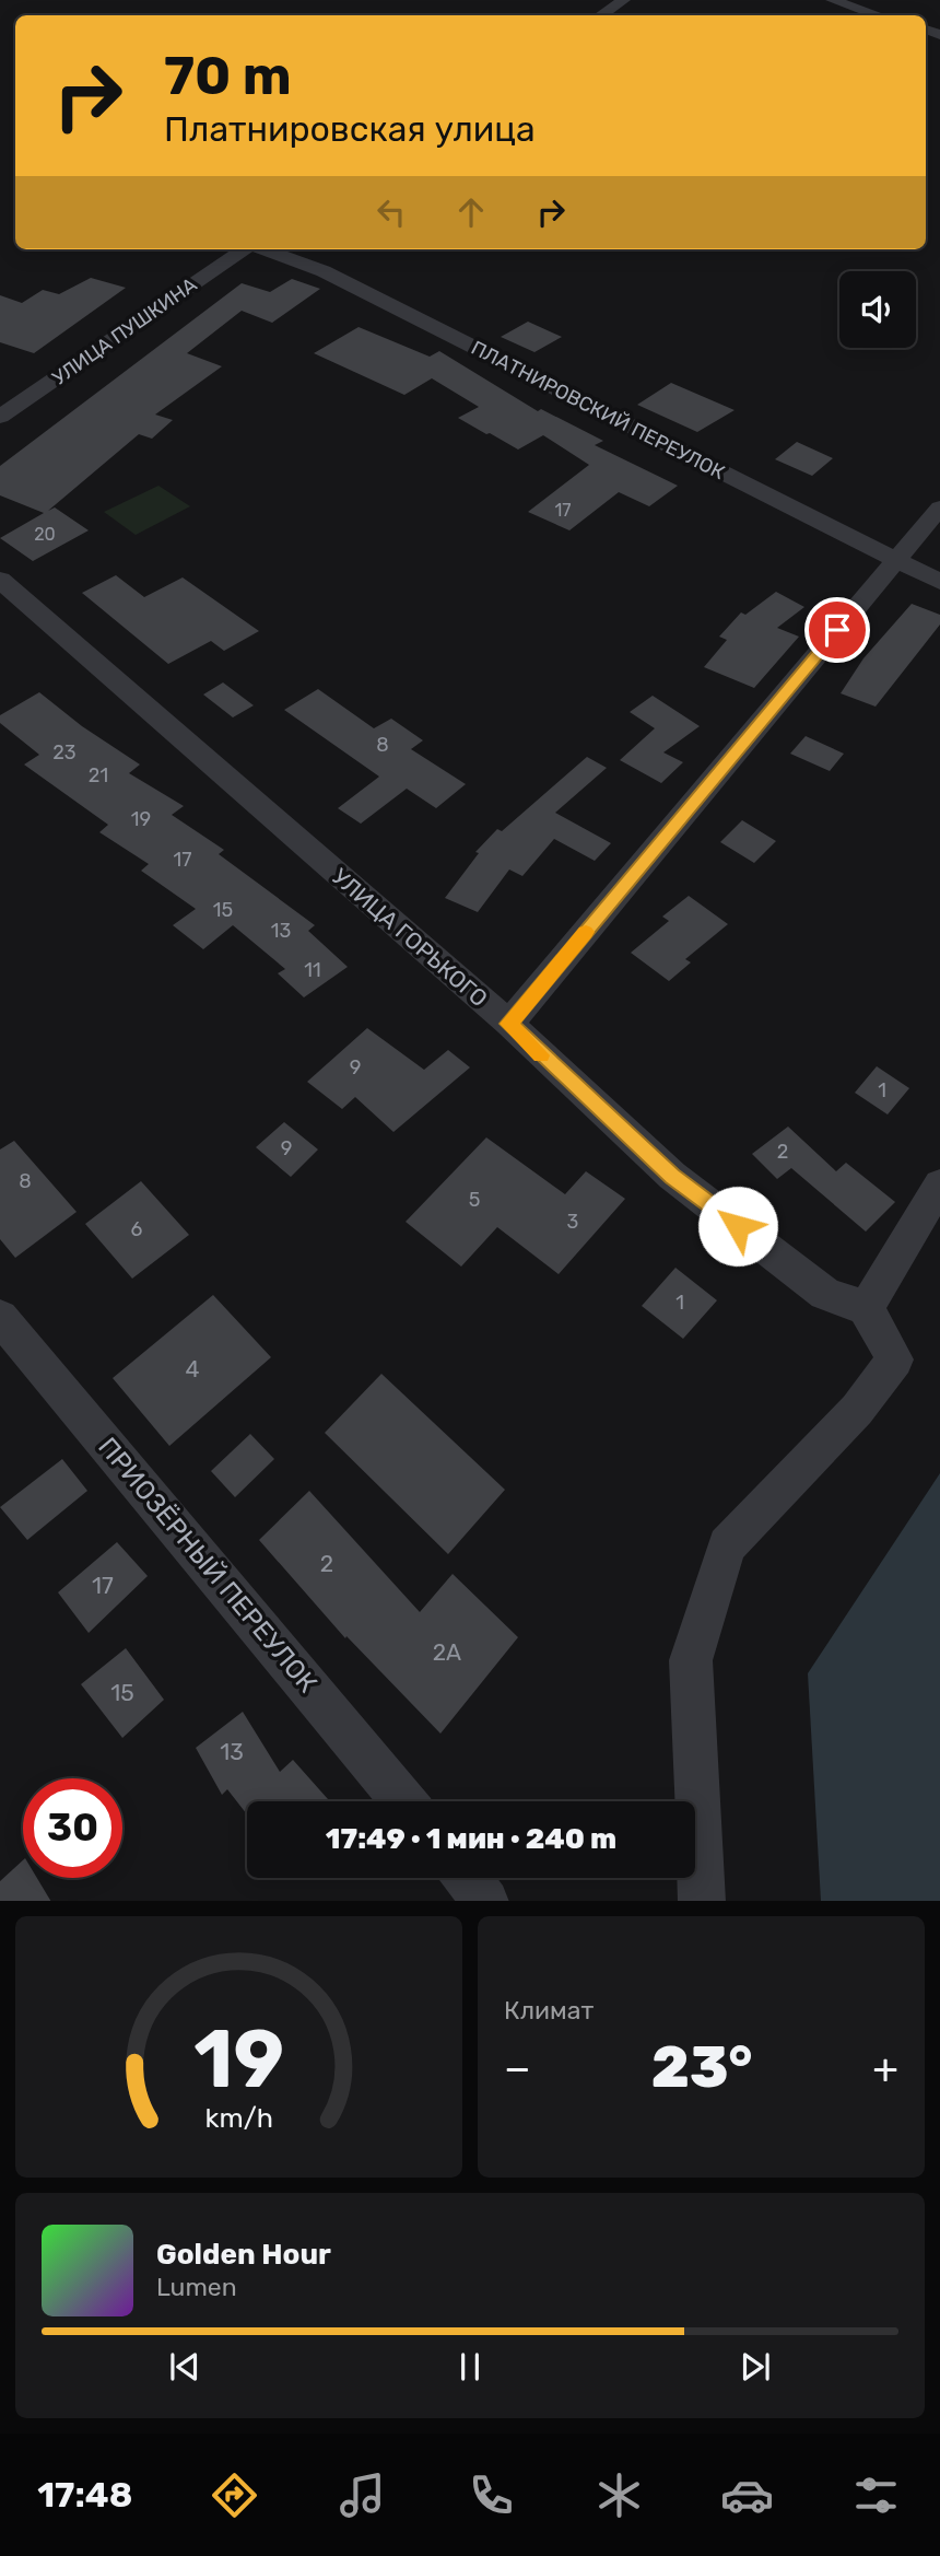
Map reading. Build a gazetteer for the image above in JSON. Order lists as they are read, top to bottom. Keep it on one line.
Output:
{"streets":{"street":["УЛИЦА ПУШКИНА","ПЛАТНИРОВСКИЙ ПЕРЕУЛОК","УЛИЦА ГОРЬКОГО","ПРИОЗЁРНЫЙ ПЕРЕУЛОК"]},"house_numbers":["17","20","8","23","21","19","17","15","13","11","9","1","9","2","8","5","3","6","1","4","2","17","2А","15","13"],"page":{"turn":["70 m","Платнировская улица"],"limit":"30","trip":"17:49 · 1 мин · 240 m","tile":"Климат","heat":["−","23°","+"],"song":["Golden Hour","Lumen"],"tabs":"17:48","gauge":["19","km/h"]}}
